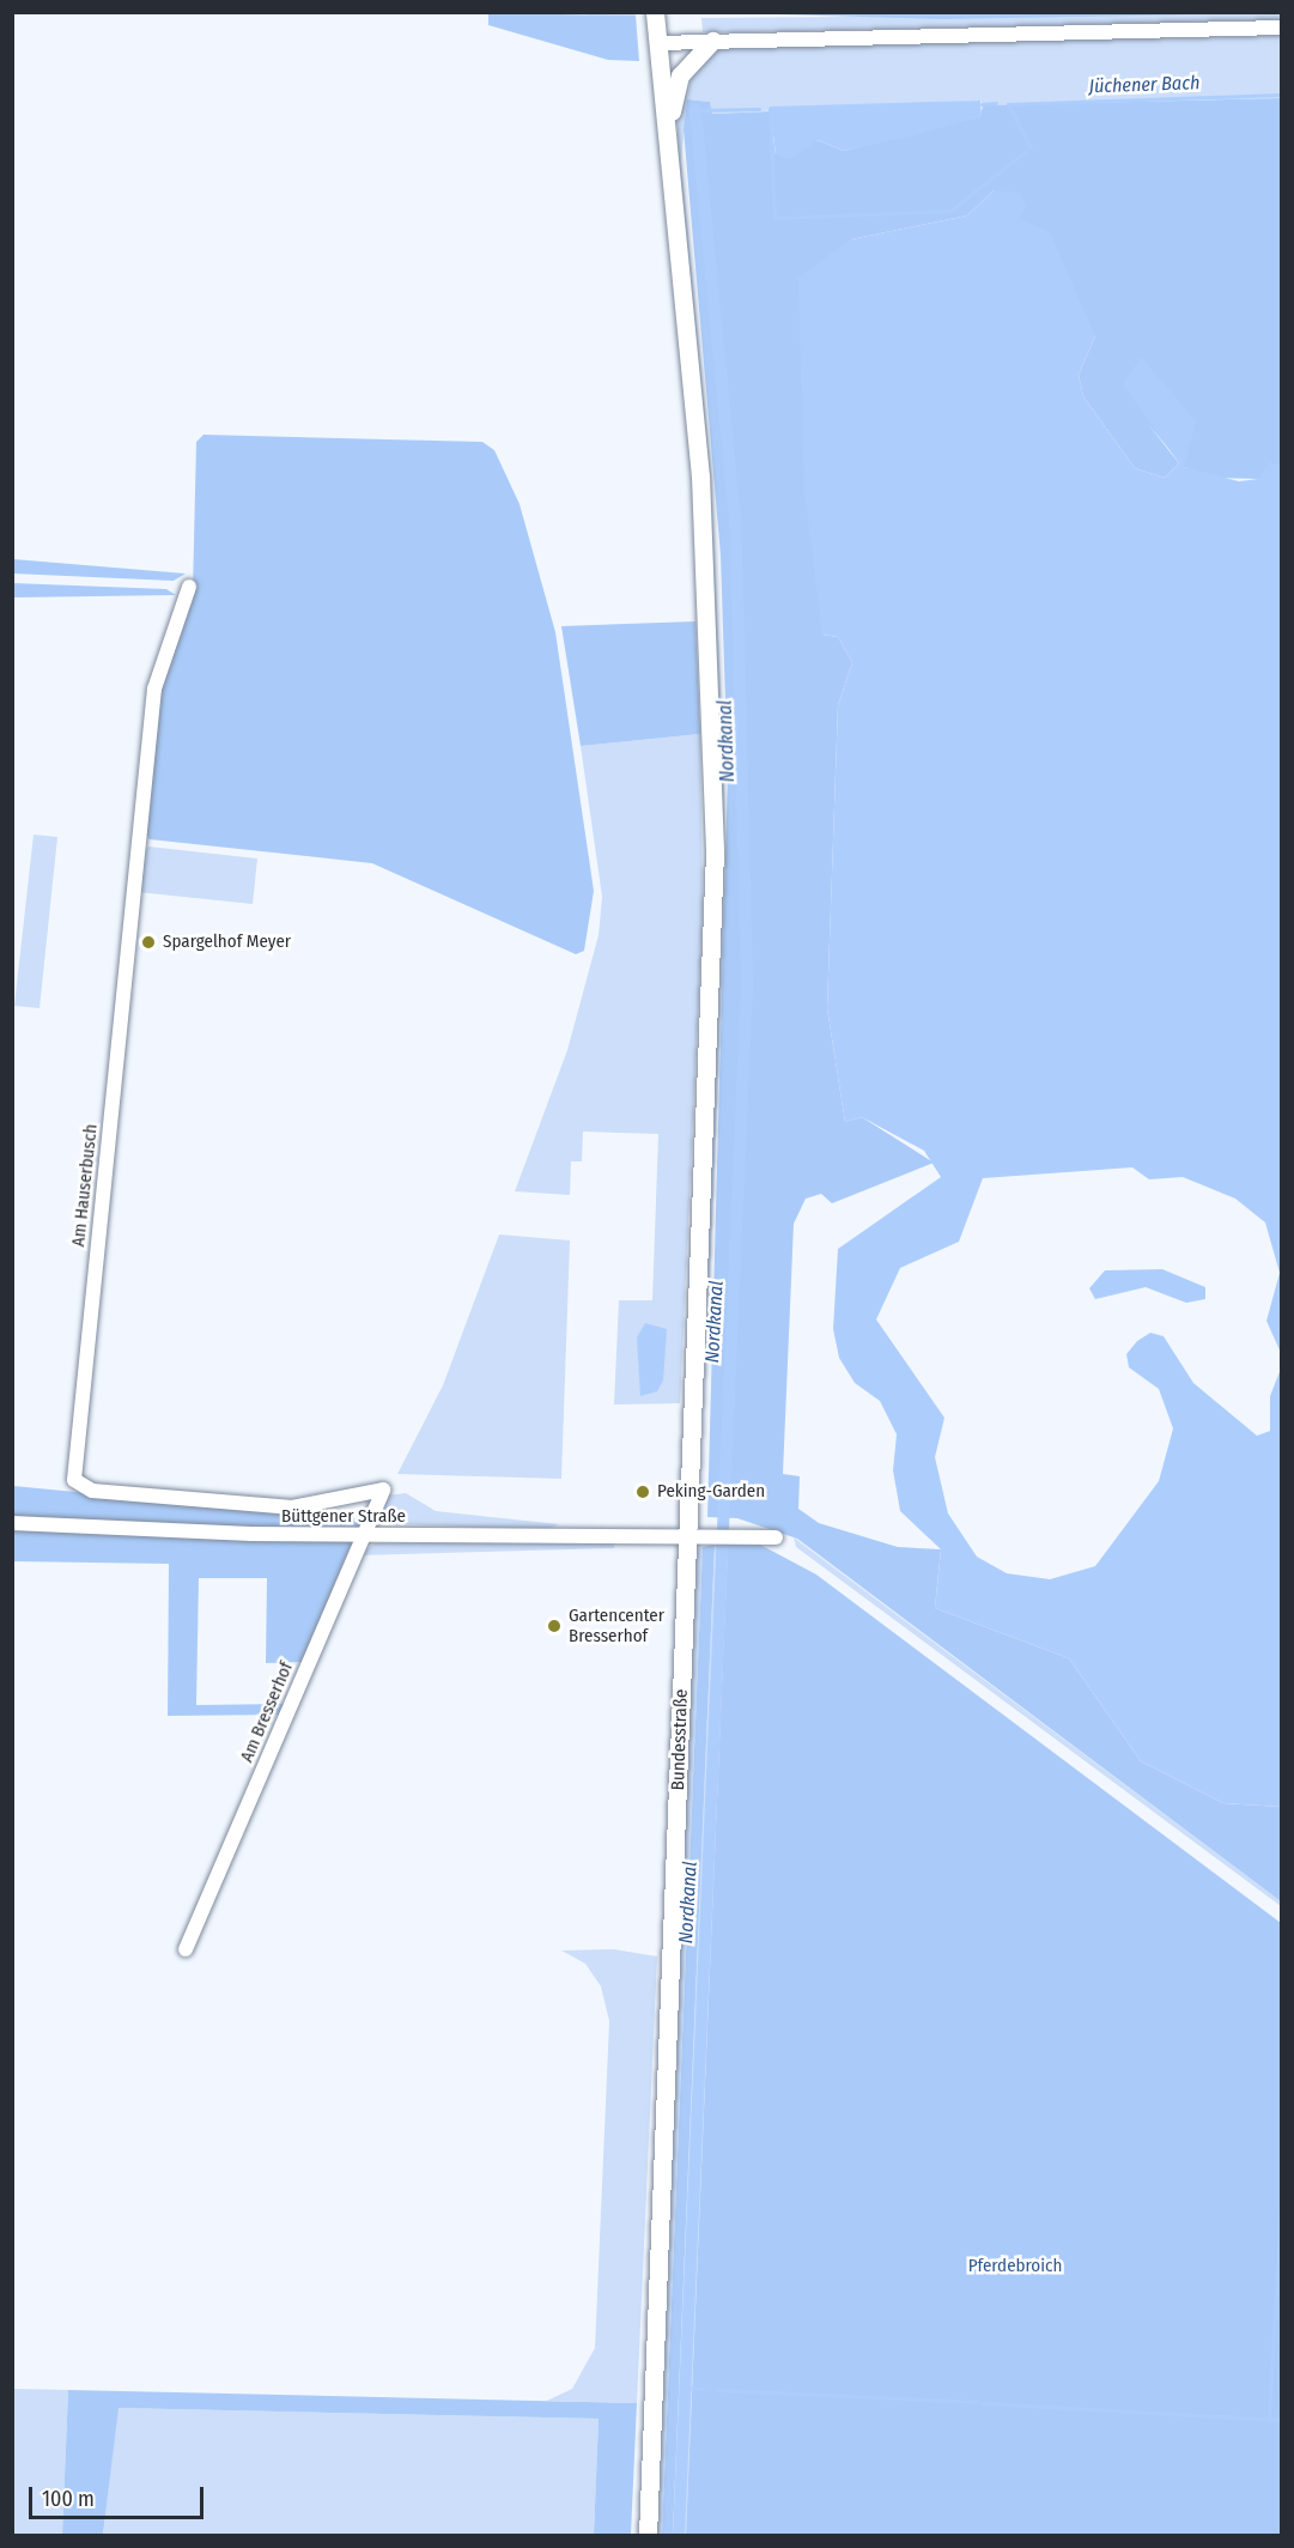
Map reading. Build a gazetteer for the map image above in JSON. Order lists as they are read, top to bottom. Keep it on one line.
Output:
{"streets":{"main road":["Bundesstraße"],"street":["Am Hauserbusch","Büttgener Straße","Am Bresserhof"]},"crossings":[["Am Hauserbusch","Am Bresserhof"],["Büttgener Straße","Am Bresserhof"],["Büttgener Straße","Bundesstraße"]],"water":["Jüchener Bach","Nordkanal"],"parks":["Pferdebroich"],"places":["Spargelhof Meyer","Peking-Garden","Gartencenter Bresserhof"],"scale_bar":"100 m"}
